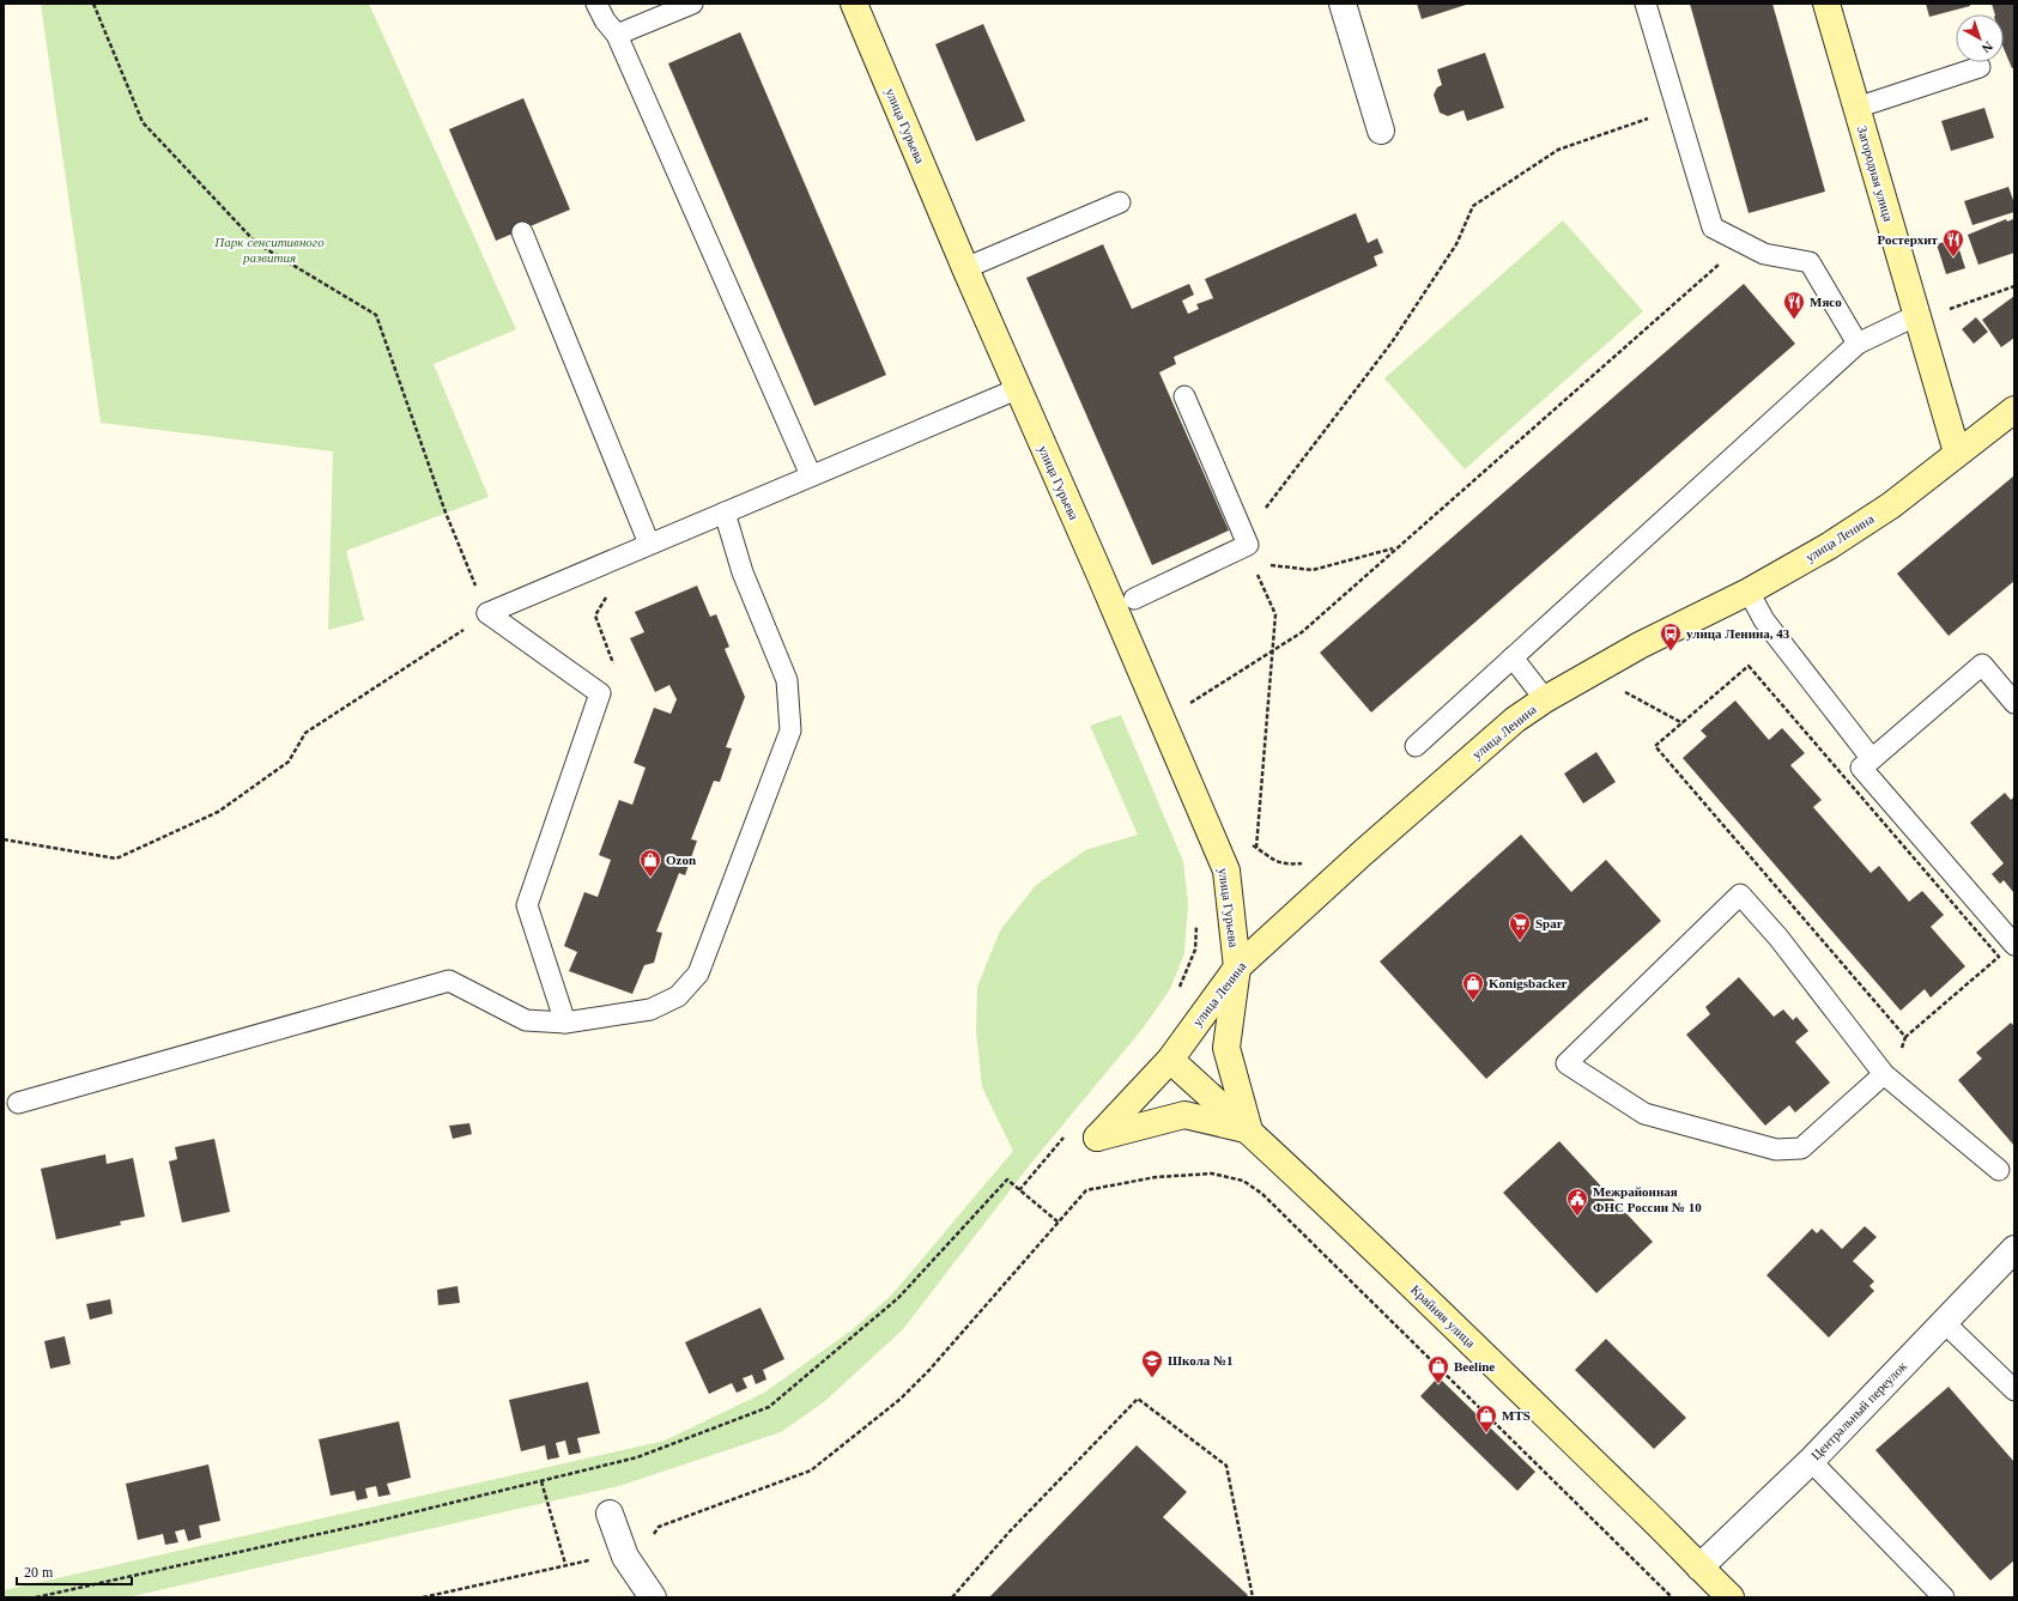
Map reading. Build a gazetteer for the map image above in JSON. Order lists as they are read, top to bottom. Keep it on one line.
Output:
{"streets":{"main road":["улица Гурьева","Загородная улица","улица Ленина","Крайняя улица"],"street":["Центральный переулок"]},"crossings":[["улица Гурьева","улица Ленина"],["улица Гурьева","Крайняя улица"],["Загородная улица","улица Ленина"],["улица Ленина","Крайняя улица"],["Крайняя улица","Центральный переулок"]],"parks":["Парк сенситивного развития"],"places":{"restaurant":["Ростерхит","Мясо"],"bus stop":["улица Ленина, 43"],"shop":["Ozon","Konigsbacker","Beeline","MTS"],"supermarket":["Spar"],"public building":["Межрайонная ФНС России № 10"],"school or university":["Школа №1"]},"scale_bar":"20 m","north":"bottom right"}
